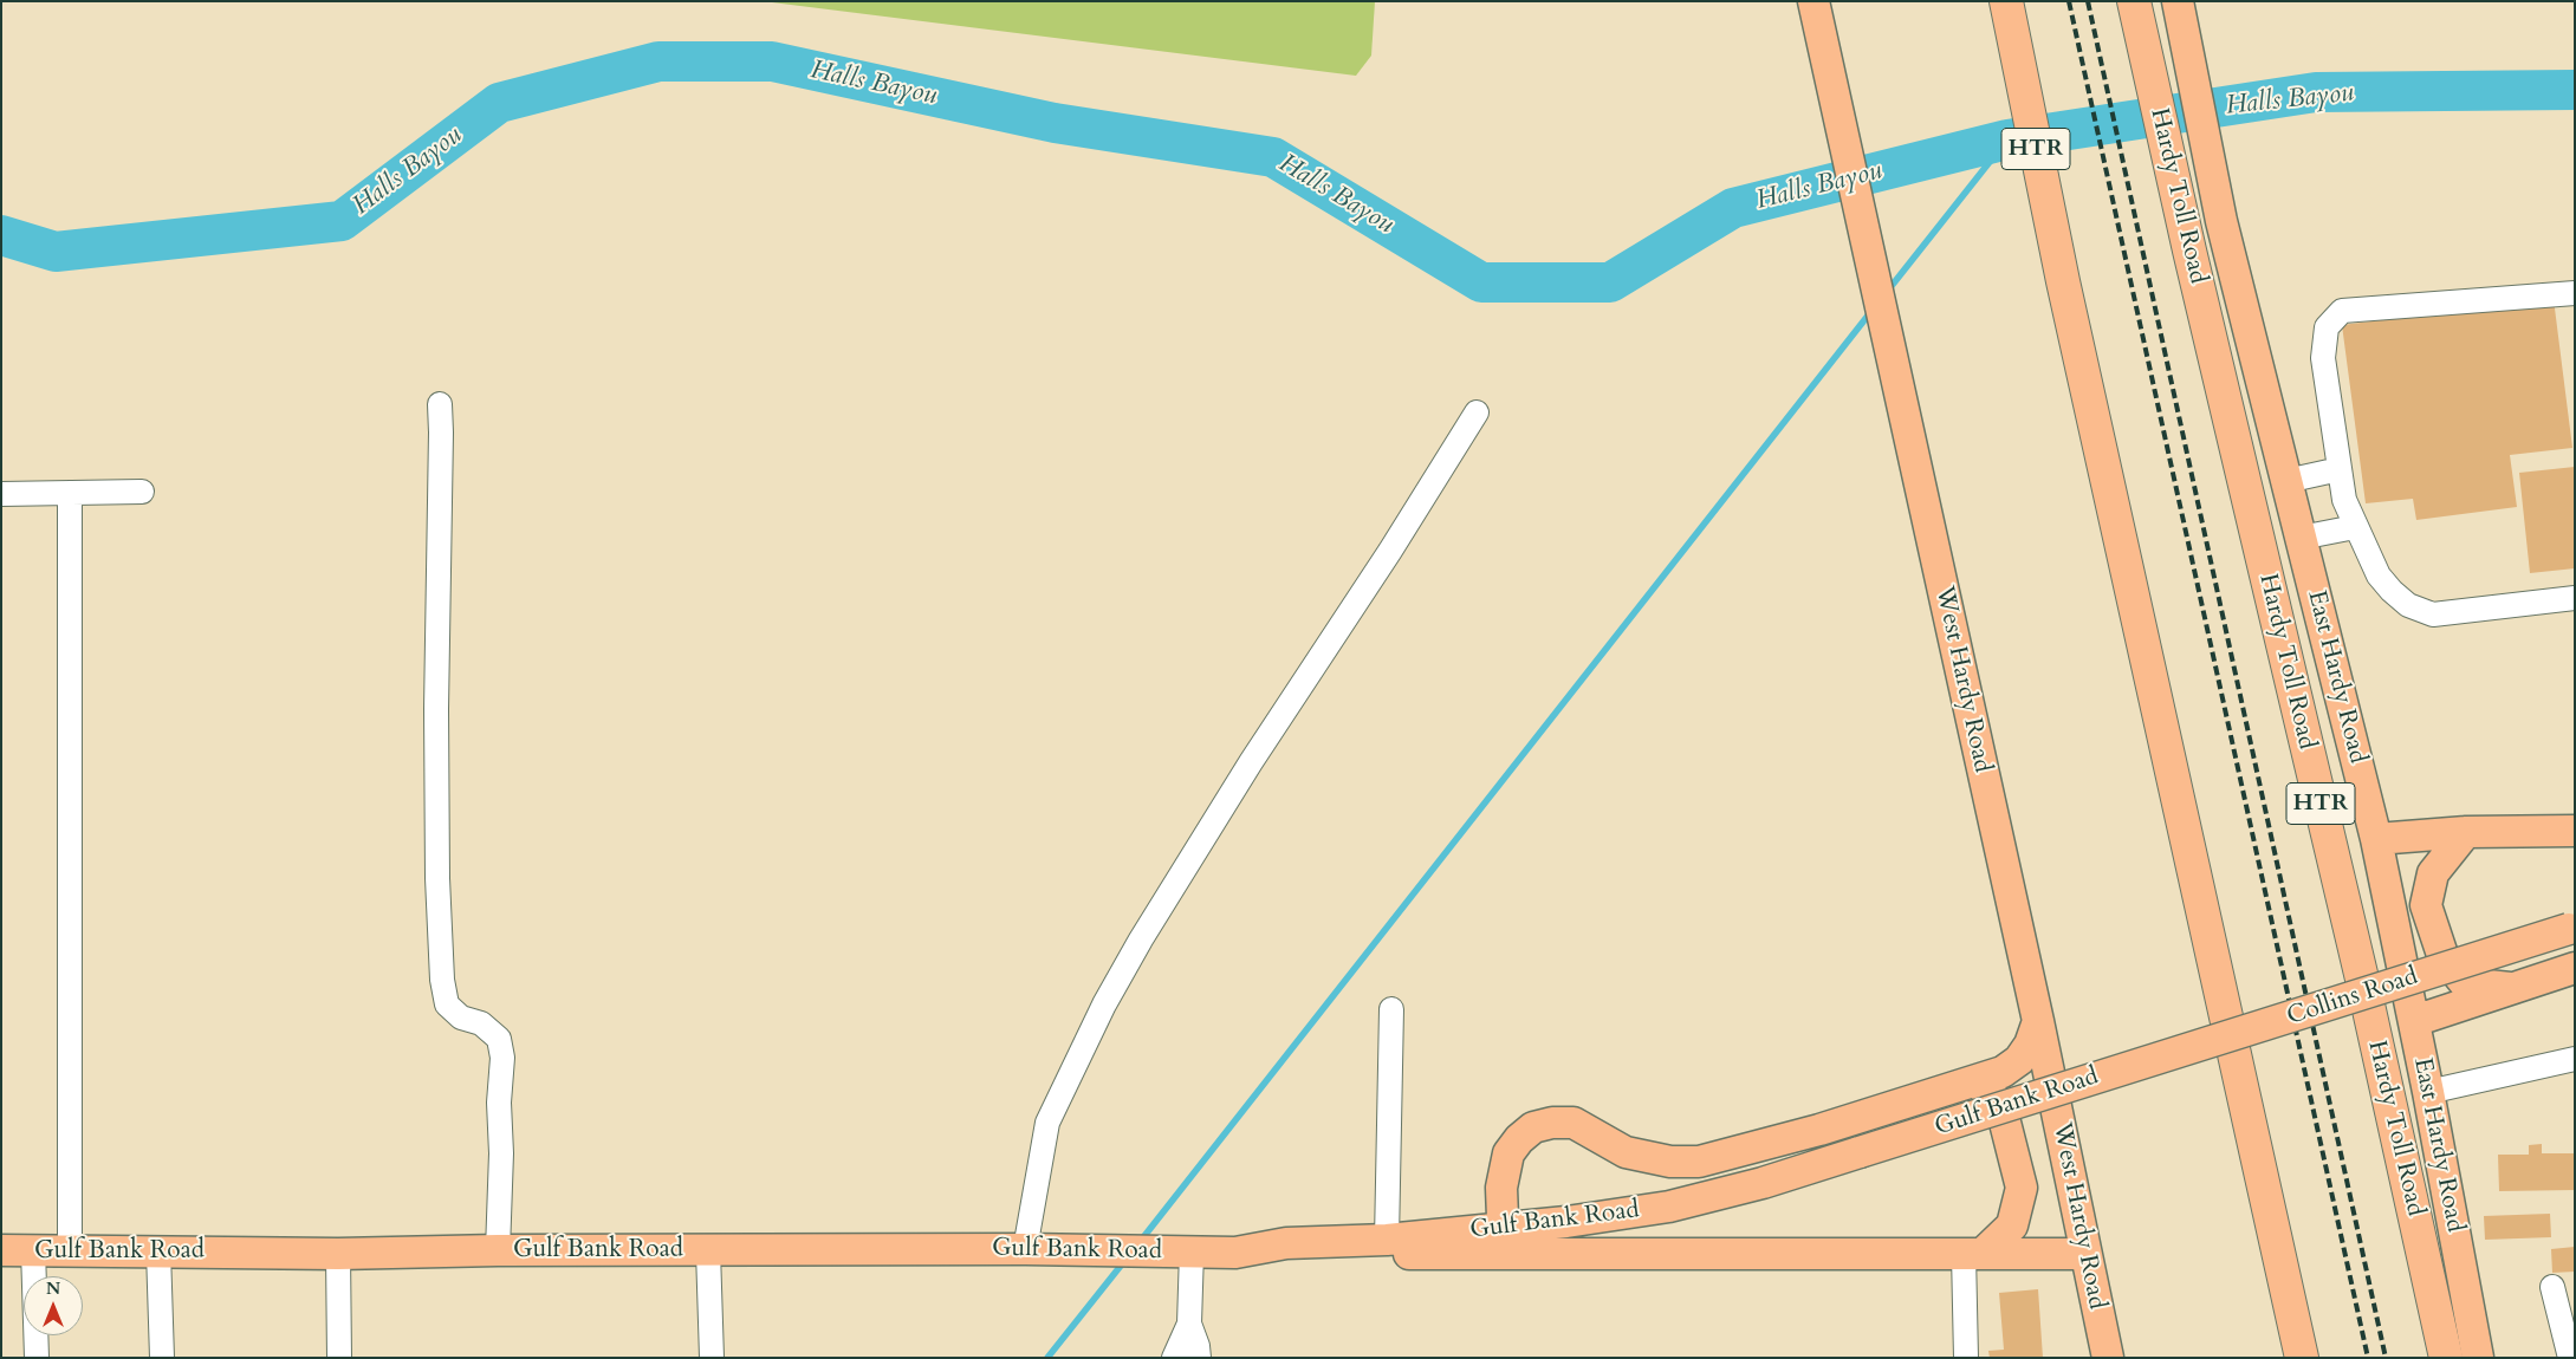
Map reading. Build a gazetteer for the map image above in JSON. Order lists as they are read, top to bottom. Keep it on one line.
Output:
{"streets":{"highway":["HTR","Hardy Toll Road"],"main road":["East Hardy Road","West Hardy Road","Collins Road","Gulf Bank Road"]},"crossings":[["Collins Road","Gulf Bank Road"]],"water":["Halls Bayou"],"north":"top"}
